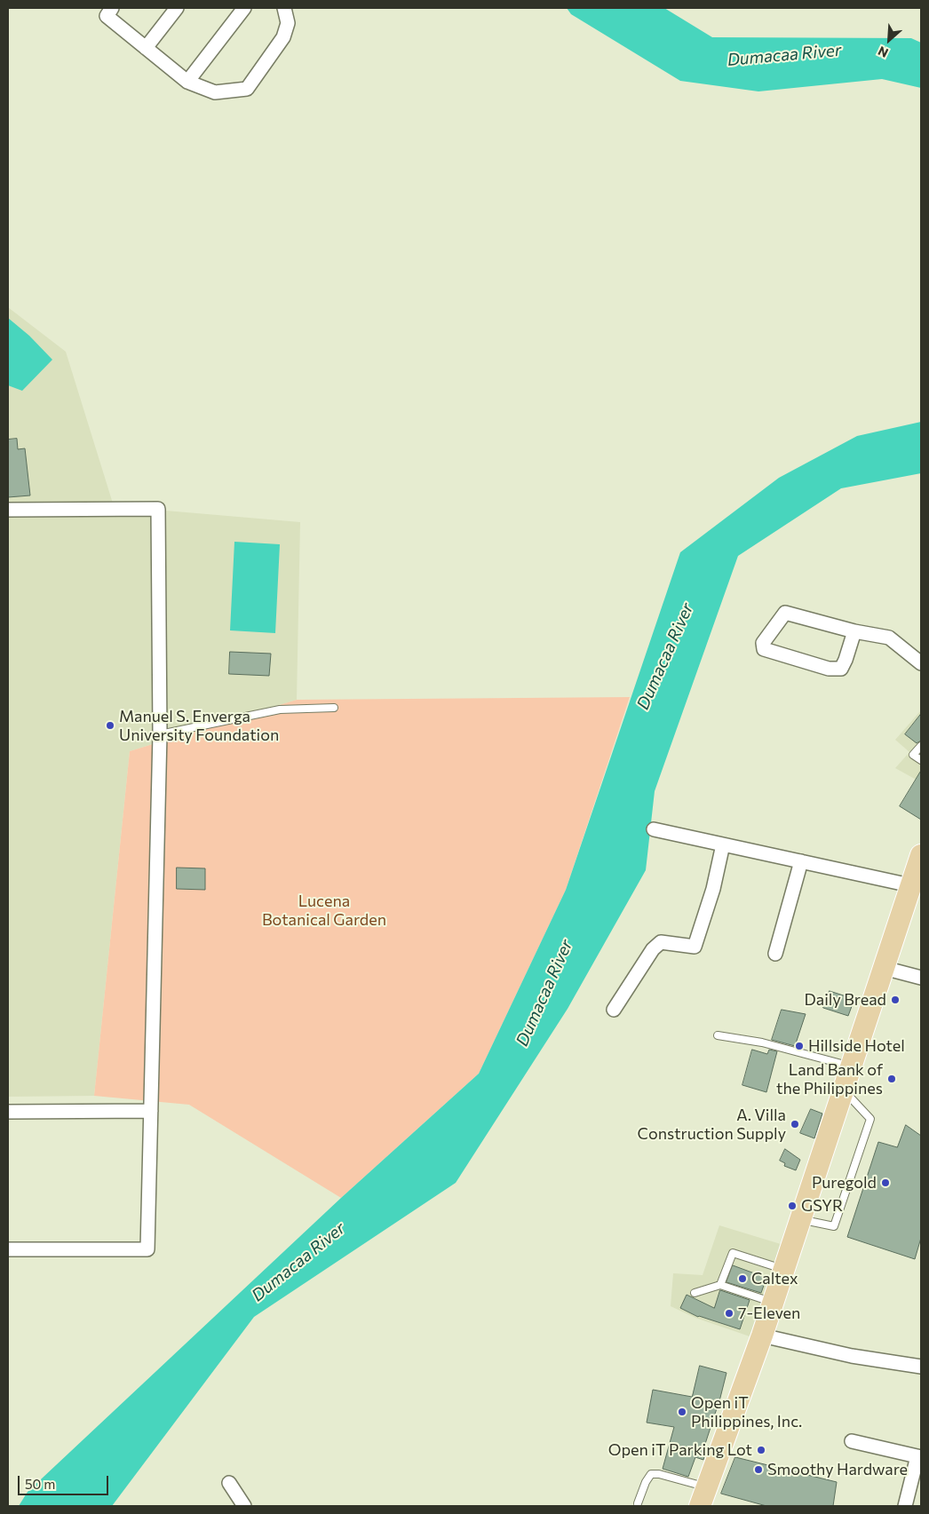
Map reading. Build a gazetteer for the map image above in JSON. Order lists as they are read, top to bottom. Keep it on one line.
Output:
{"water":["Dumacaa River"],"parks":["Lucena Botanical Garden"],"places":["Manuel S. Enverga University Foundation","Daily Bread","Hillside Hotel","Land Bank of the Philippines","A. Villa Construction Supply","Puregold","GSYR","Caltex","7-Eleven","Open iT Philippines, Inc.","Open iT Parking Lot","Smoothy Hardware"],"scale_bar":"50 m","north":"bottom left"}
